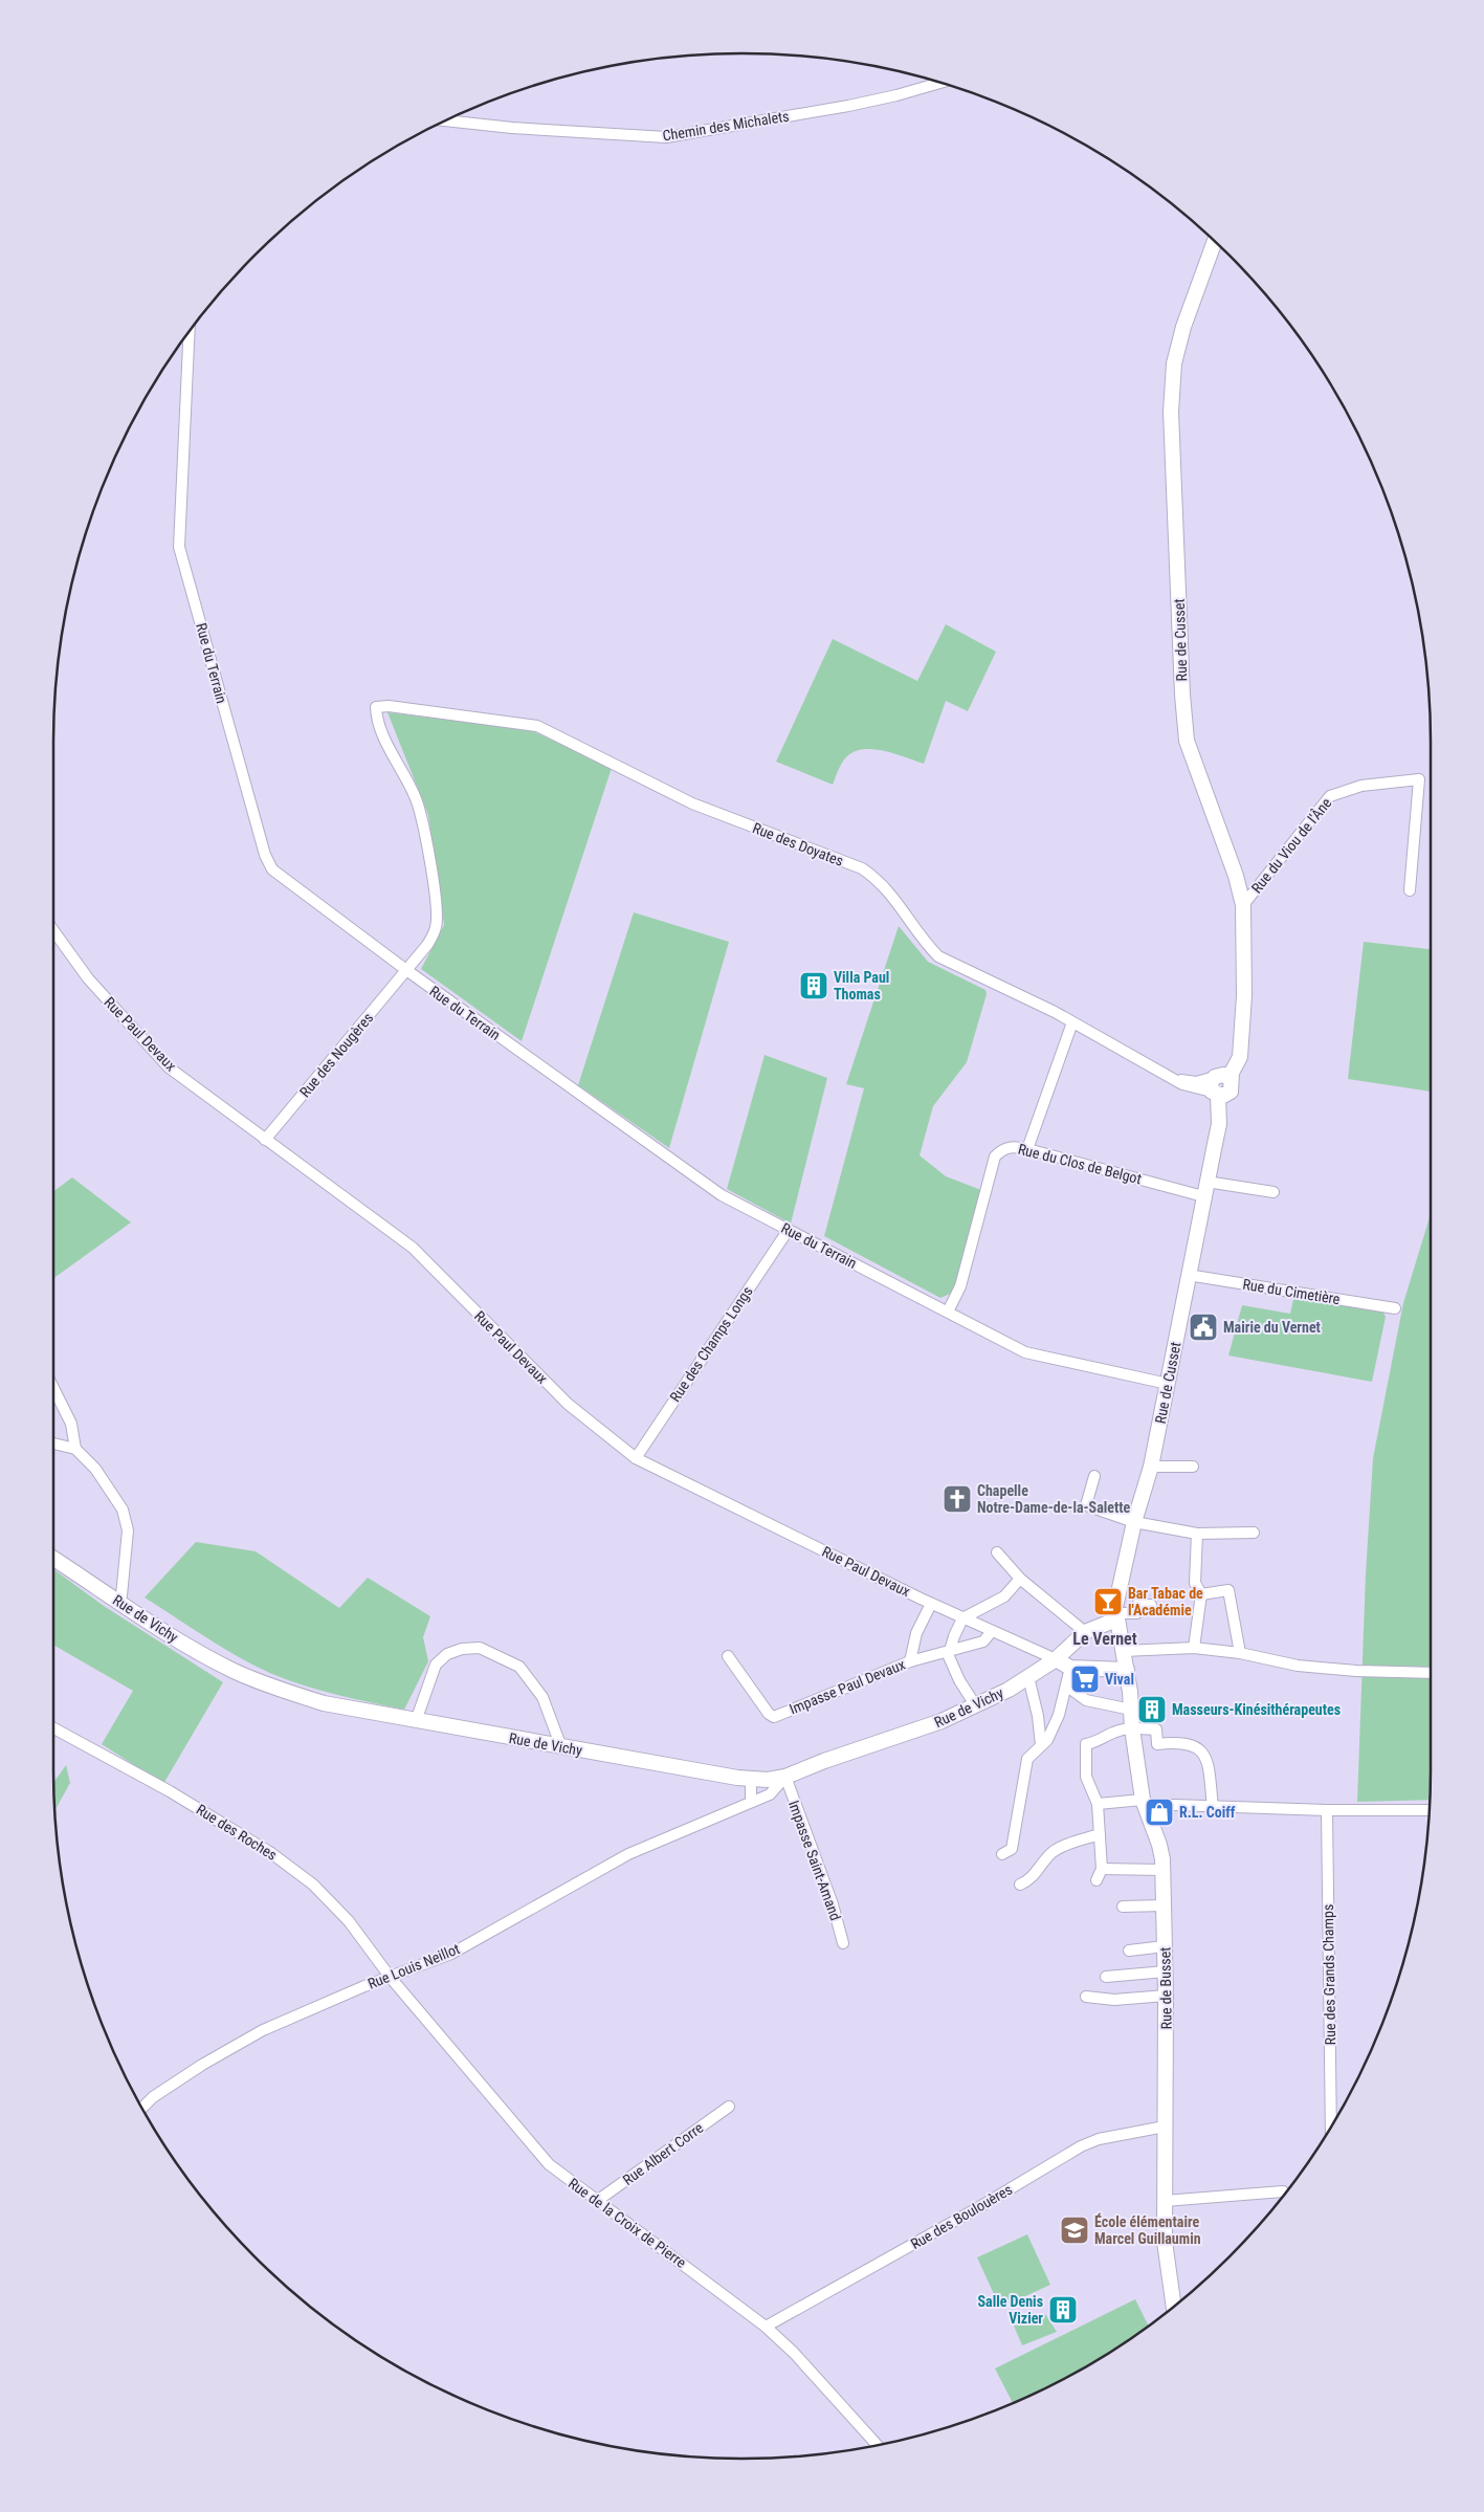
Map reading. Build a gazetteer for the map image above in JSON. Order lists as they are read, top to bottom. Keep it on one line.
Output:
{"streets":{"street":["Chemin des Michalets","Rue de Cusset","Rue du Terrain","Rue des Doyates","Rue du Viou de l'Âne","Rue Paul Devaux","Rue des Nougères","Rue du Clos de Belgot","Rue du Cimetière","Rue des Champs Longs","Rue de Vichy","Impasse Paul Devaux","Rue des Roches","Impasse Saint-Amand","Rue Louis Neillot","Rue des Grands Champs","Rue de Busset","Rue Albert Corre","Rue des Boulouères","Rue de la Croix de Pierre"]},"crossings":[["Rue de Cusset","Rue du Terrain"],["Rue de Cusset","Rue des Doyates"],["Rue de Cusset","Rue du Viou de l'Âne"],["Rue de Cusset","Rue du Clos de Belgot"],["Rue de Cusset","Rue du Cimetière"],["Rue de Cusset","Rue de Busset"],["Rue du Terrain","Rue des Nougères"],["Rue du Terrain","Rue du Clos de Belgot"],["Rue du Terrain","Rue des Champs Longs"],["Rue des Doyates","Rue des Nougères"],["Rue Paul Devaux","Rue des Nougères"],["Rue Paul Devaux","Rue des Champs Longs"],["Rue Paul Devaux","Rue de Vichy"],["Rue Paul Devaux","Impasse Paul Devaux"],["Rue de Vichy","Impasse Saint-Amand"],["Rue de Vichy","Rue Louis Neillot"],["Rue des Roches","Rue Louis Neillot"],["Rue des Roches","Rue de la Croix de Pierre"],["Impasse Saint-Amand","Rue Louis Neillot"],["Rue Louis Neillot","Rue de la Croix de Pierre"],["Rue de Busset","Rue des Boulouères"],["Rue Albert Corre","Rue de la Croix de Pierre"],["Rue des Boulouères","Rue de la Croix de Pierre"]],"districts":["Le Vernet"],"places":{"building":["Villa Paul Thomas","Masseurs-Kinésithérapeutes","Salle Denis Vizier"],"public building":["Mairie du Vernet"],"church":["Chapelle Notre-Dame-de-la-Salette"],"bar":["Bar Tabac de l'Académie"],"supermarket":["Vival"],"shop":["R.L. Coiff"],"school or university":["École élémentaire Marcel Guillaumin"]}}
